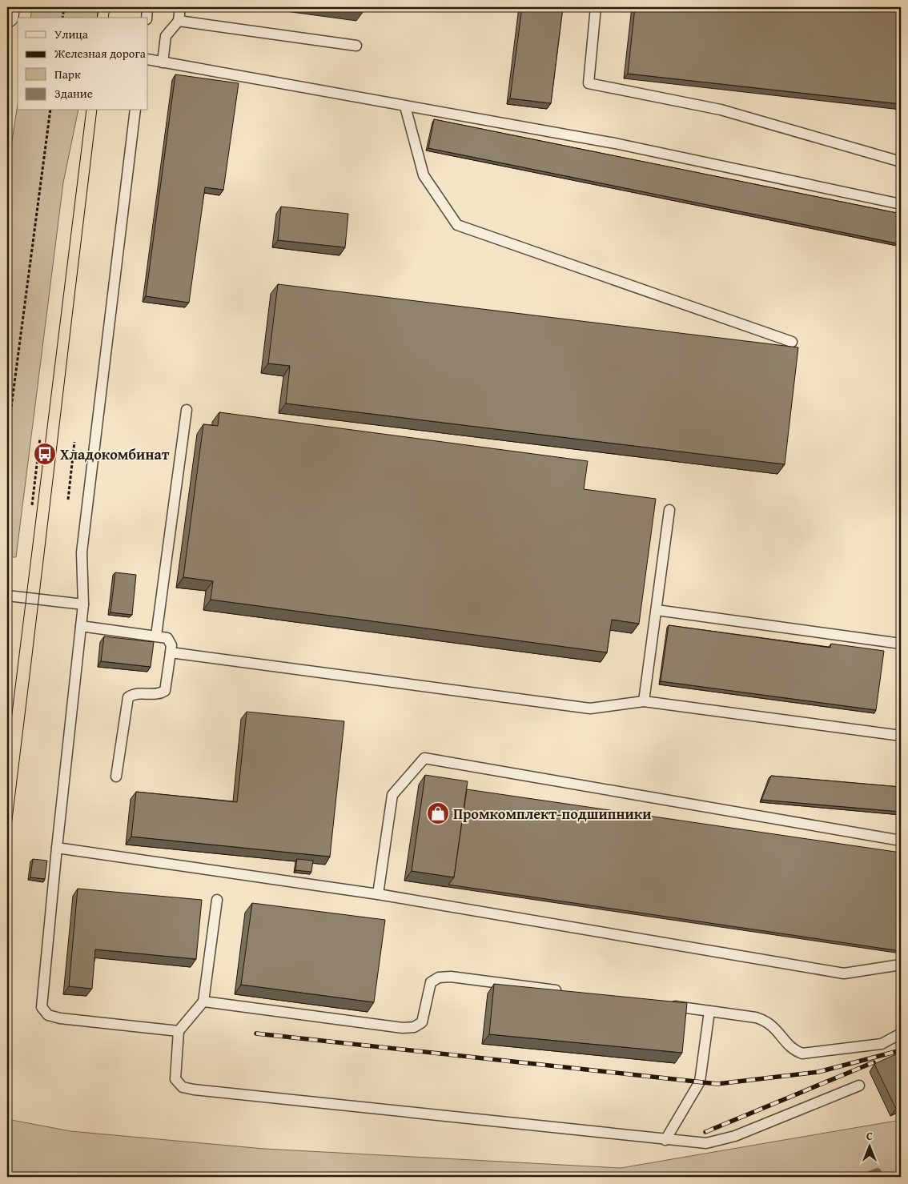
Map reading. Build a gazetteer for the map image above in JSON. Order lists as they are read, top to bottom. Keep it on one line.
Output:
{"places":{"bus stop":["Хладокомбинат"],"shop":["Промкомплект-подшипники"]},"legend":["Улица","Железная дорога","Парк","Здание"],"north":"top"}
